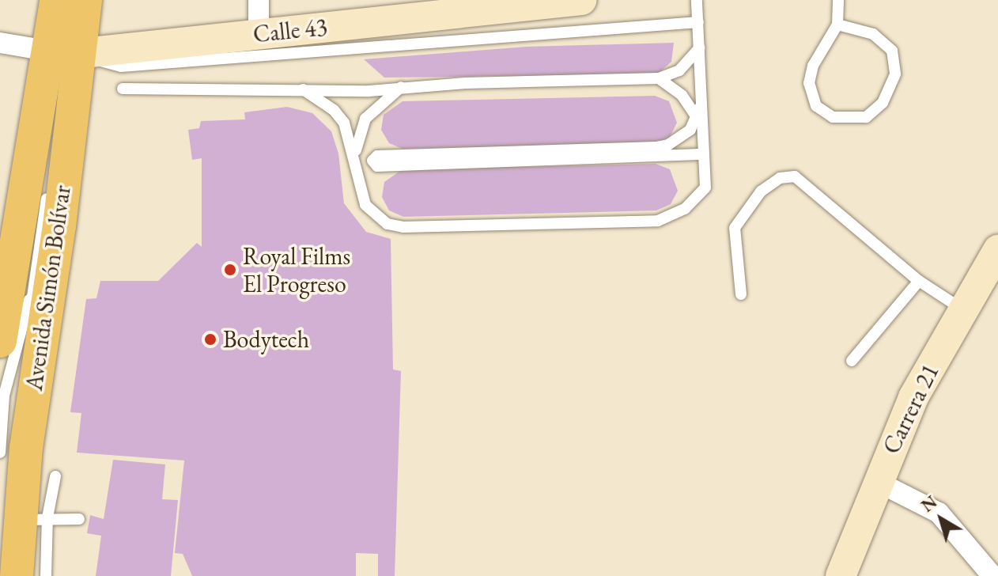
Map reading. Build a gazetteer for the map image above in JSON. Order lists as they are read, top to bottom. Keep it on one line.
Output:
{"streets":{"main road":["Avenida Simón Bolívar"],"street":["Calle 43","Carrera 21"]},"crossings":[["Calle 43","Avenida Simón Bolívar"]],"places":["Royal Films El Progreso","Bodytech"],"north":"top left"}
